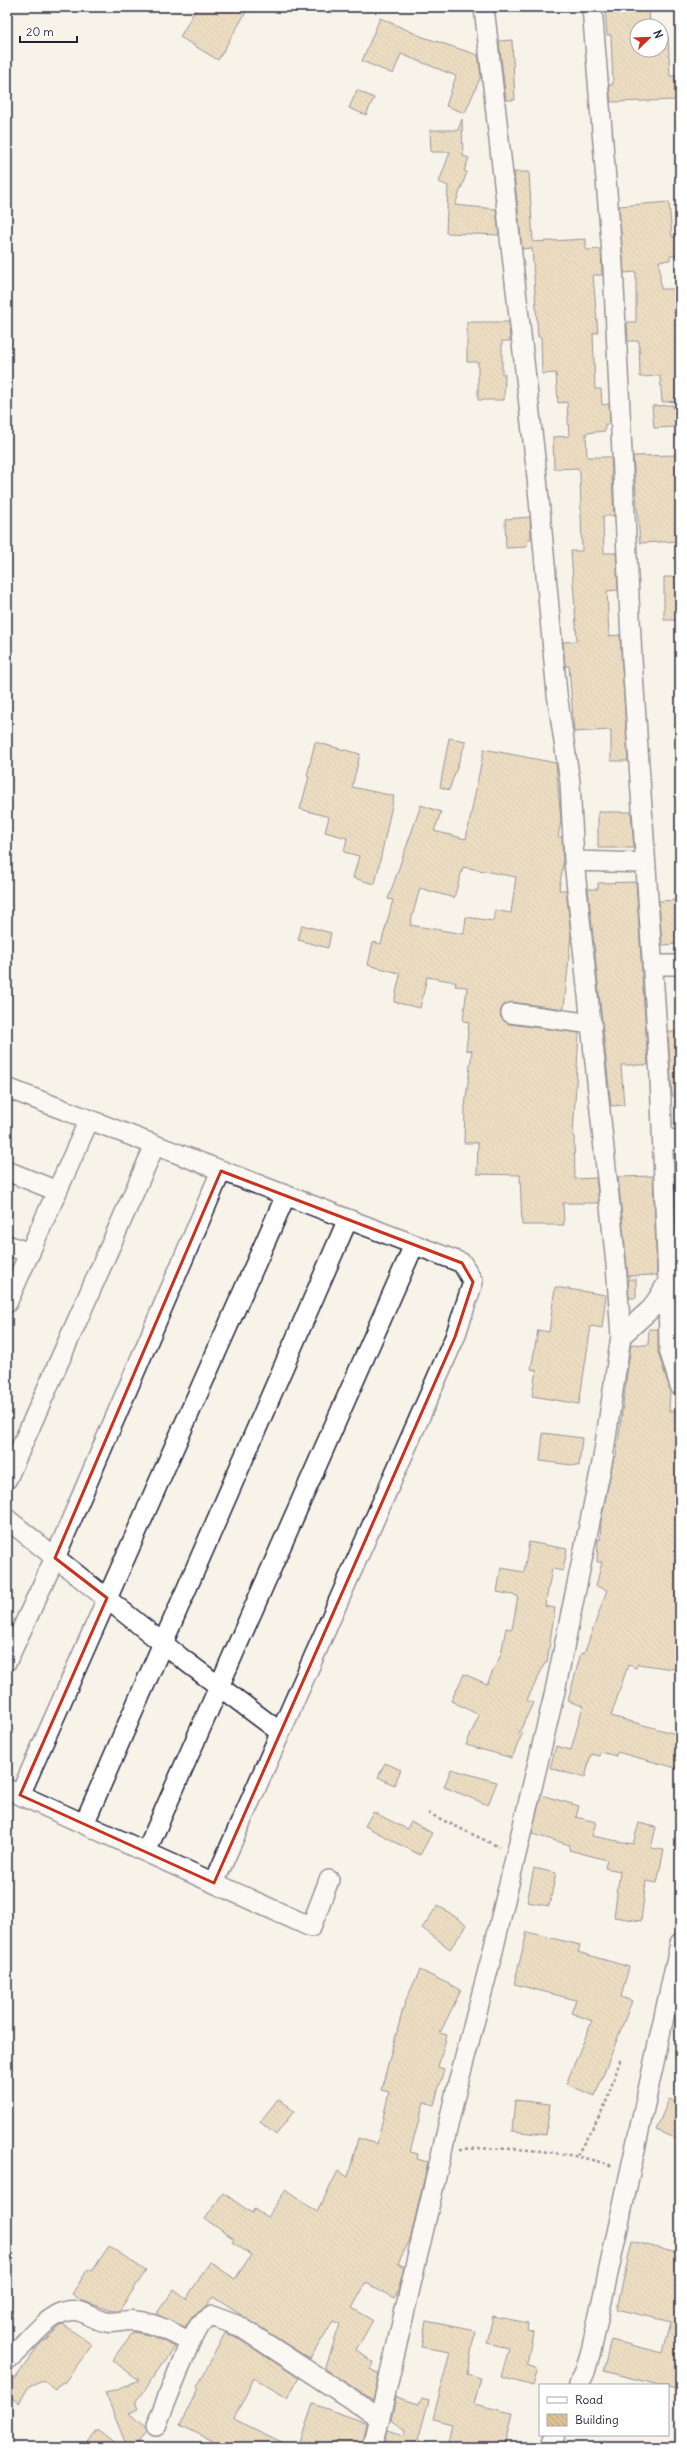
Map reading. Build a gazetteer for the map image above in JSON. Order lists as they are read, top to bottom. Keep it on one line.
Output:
{"legend":["Road","Building"],"scale_bar":"20 m","north":"top right"}
